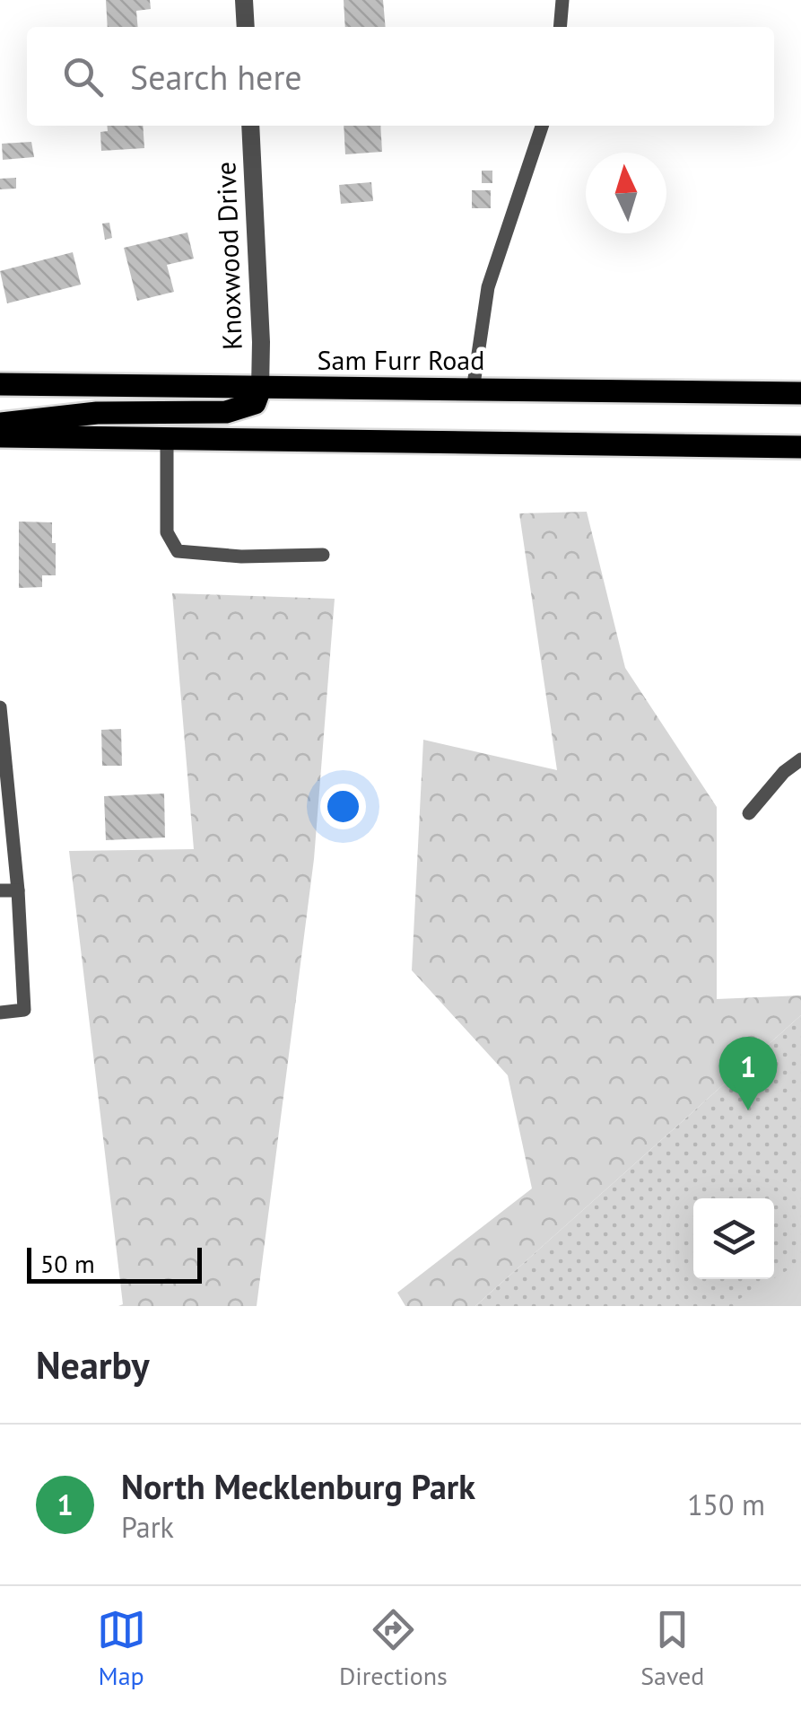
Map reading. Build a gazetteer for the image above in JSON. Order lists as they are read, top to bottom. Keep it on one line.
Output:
{"streets":{"main road":["Sam Furr Road"],"street":["Knoxwood Drive"]},"crossings":[["Knoxwood Drive","Sam Furr Road"]],"scale_bar":"50 m","north":"top","page":{"search":"Search here","pins":"1","scale":"50 m","heading":"Nearby","list":[{"mark":"1","name":"North Mecklenburg Park","note":"Park","value":"150 m"}],"nav":["Map","Directions","Saved"]}}
